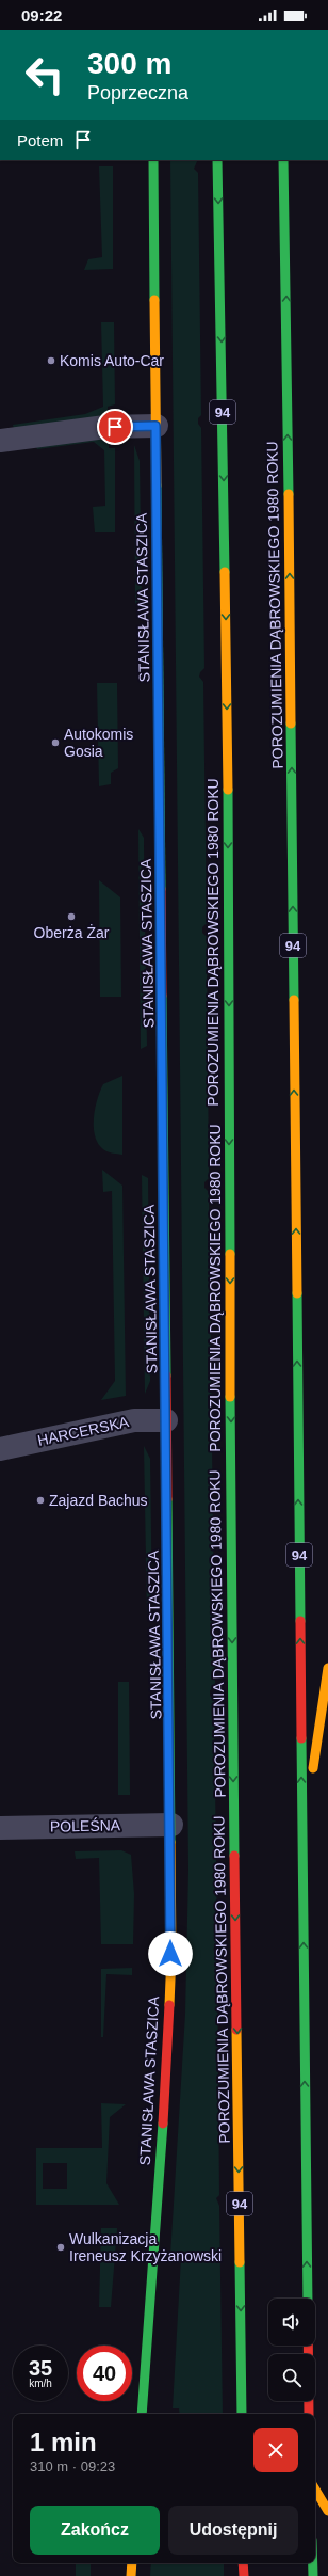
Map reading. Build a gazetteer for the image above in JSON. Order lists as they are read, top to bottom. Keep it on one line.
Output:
{"streets":{"main road":["94","STANISŁAWA STASZICA","POROZUMIENIA DĄBROWSKIEGO 1980 ROKU"],"street":["HARCERSKA","POLEŚNA"]},"crossings":[["STANISŁAWA STASZICA","HARCERSKA"],["STANISŁAWA STASZICA","POLEŚNA"]],"places":["Komis Auto-Car","Autokomis Gosia","Oberża Żar","Zajazd Bachus","Wulkanizacja Ireneusz Krzyżanowski"],"page":{"status":"09:22","turn":["300 m","Poprzeczna"],"then":"Potem","speed":"35 km/h","limit":"40","heading":["1 min","310 m · 09:23"],"buttons":["Zakończ","Udostępnij"]}}
